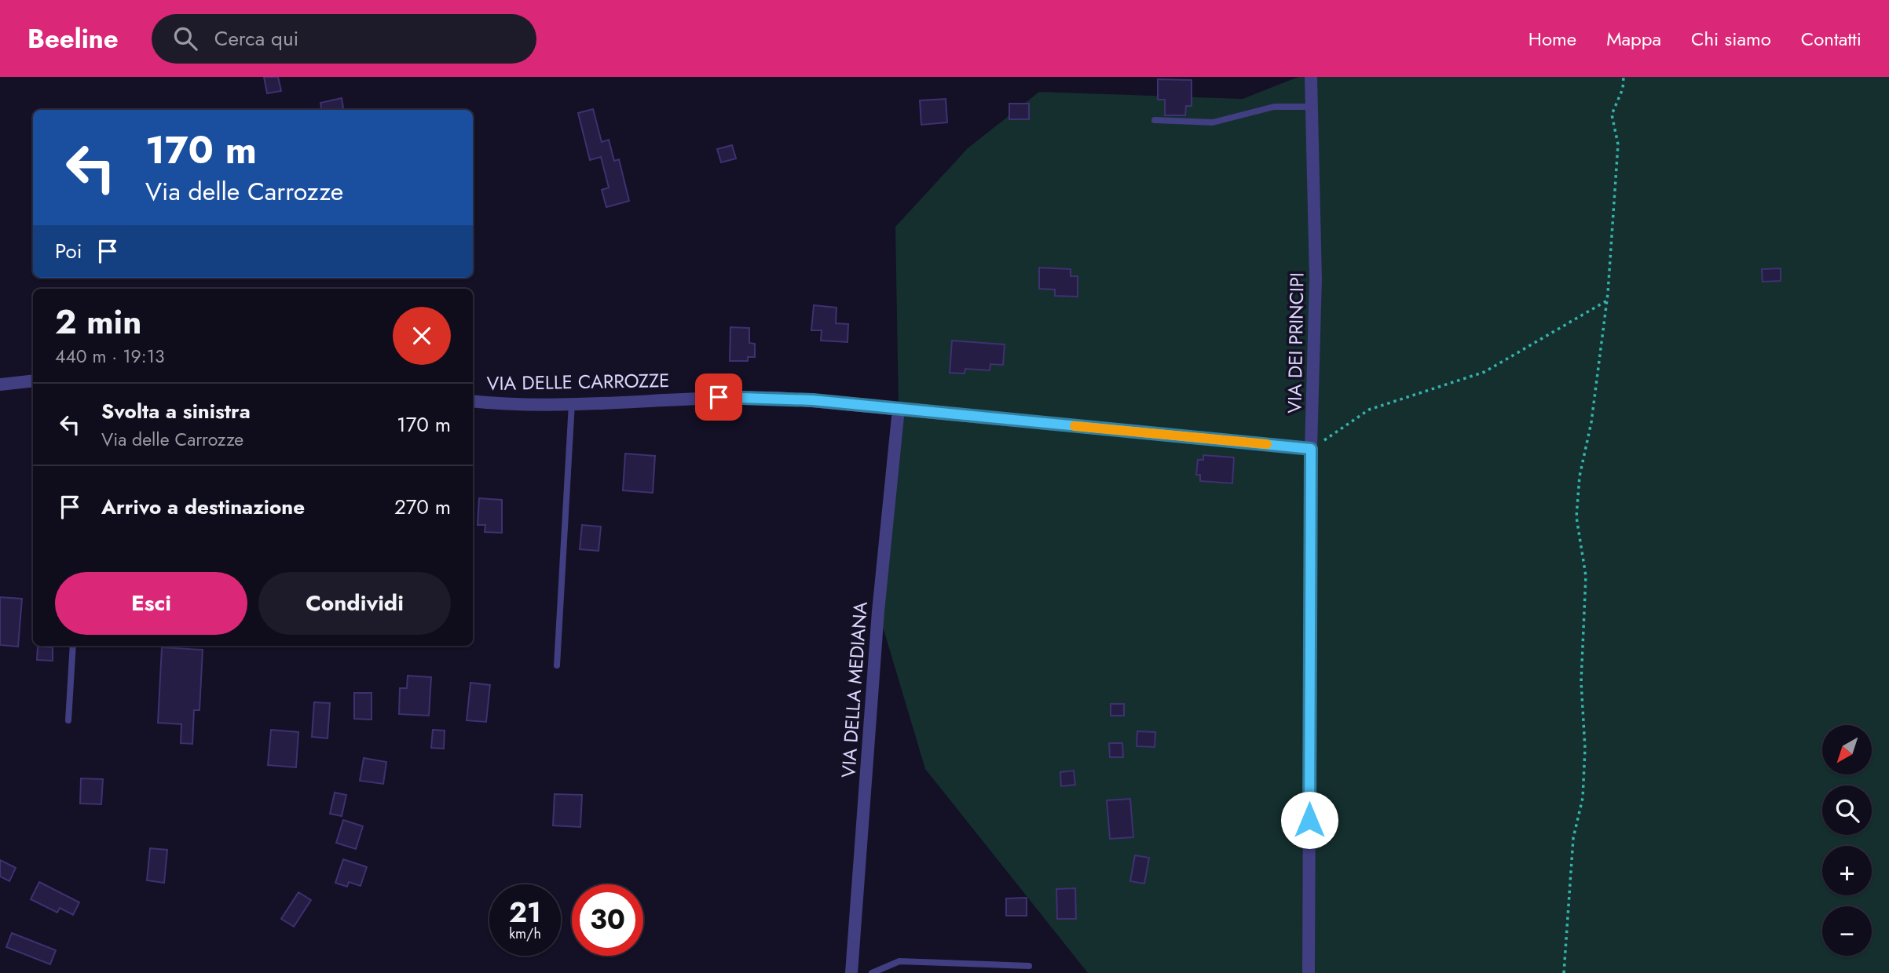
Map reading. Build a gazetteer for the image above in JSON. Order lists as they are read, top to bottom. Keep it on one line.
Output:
{"streets":{"street":["VIA DEI PRINCIPI","VIA DELLE CARROZZE","VIA DELLA MEDIANA"]},"crossings":[["VIA DEI PRINCIPI","VIA DELLE CARROZZE"],["VIA DELLE CARROZZE","VIA DELLA MEDIANA"]],"north":"bottom left","page":{"header":"Beeline","search":"Cerca qui","nav":["Home","Mappa","Chi siamo","Contatti"],"turn":["170 m","Via delle Carrozze"],"then":"Poi","heading":["2 min","440 m · 19:13"],"list":[{"name":"Svolta a sinistra","note":"Via delle Carrozze","value":"170 m"},{"name":"Arrivo a destinazione","value":"270 m"}],"buttons":["Esci","Condividi"],"map_buttons":["+","−"],"speed":"21 km/h","limit":"30"}}
